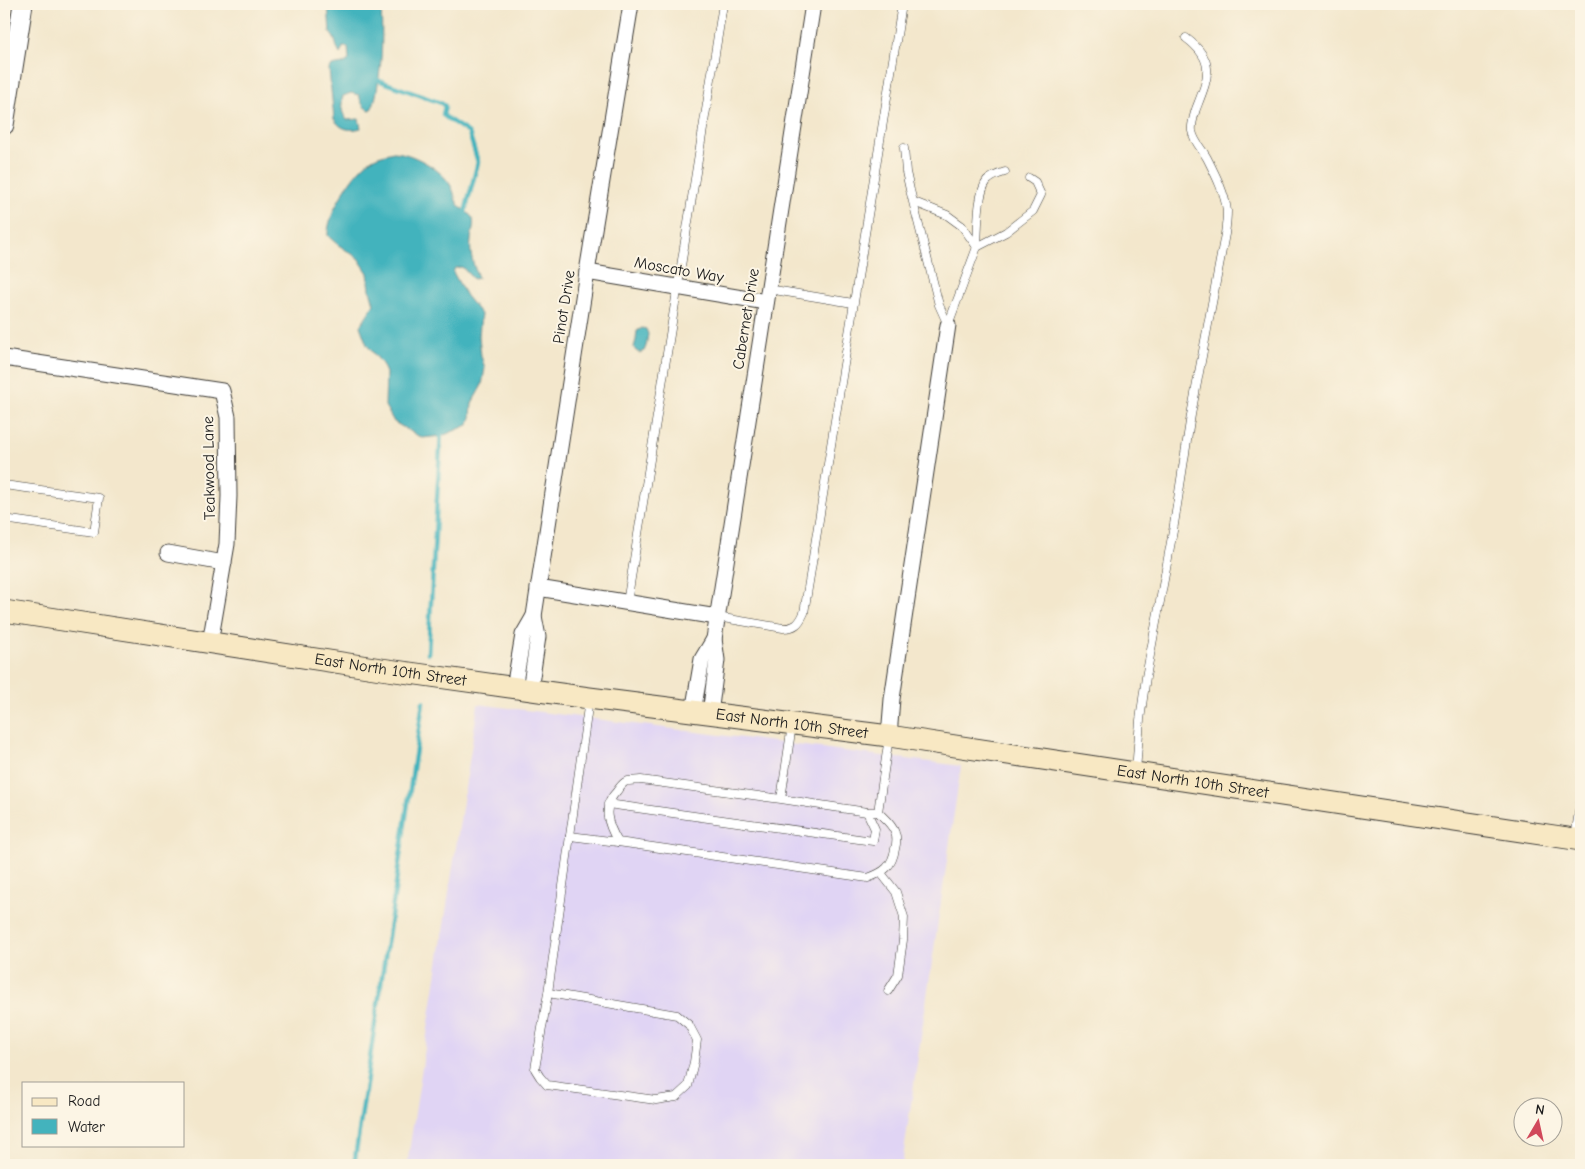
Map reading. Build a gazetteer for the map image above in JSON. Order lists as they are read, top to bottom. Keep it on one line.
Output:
{"streets":{"main road":["East North 10th Street"],"street":["Moscato Way","Pinot Drive","Cabernet Drive","Teakwood Lane"]},"crossings":[["Moscato Way","Pinot Drive"],["Moscato Way","Cabernet Drive"],["Pinot Drive","East North 10th Street"],["Cabernet Drive","East North 10th Street"],["Teakwood Lane","East North 10th Street"]],"legend":["Road","Water"],"north":"top"}
